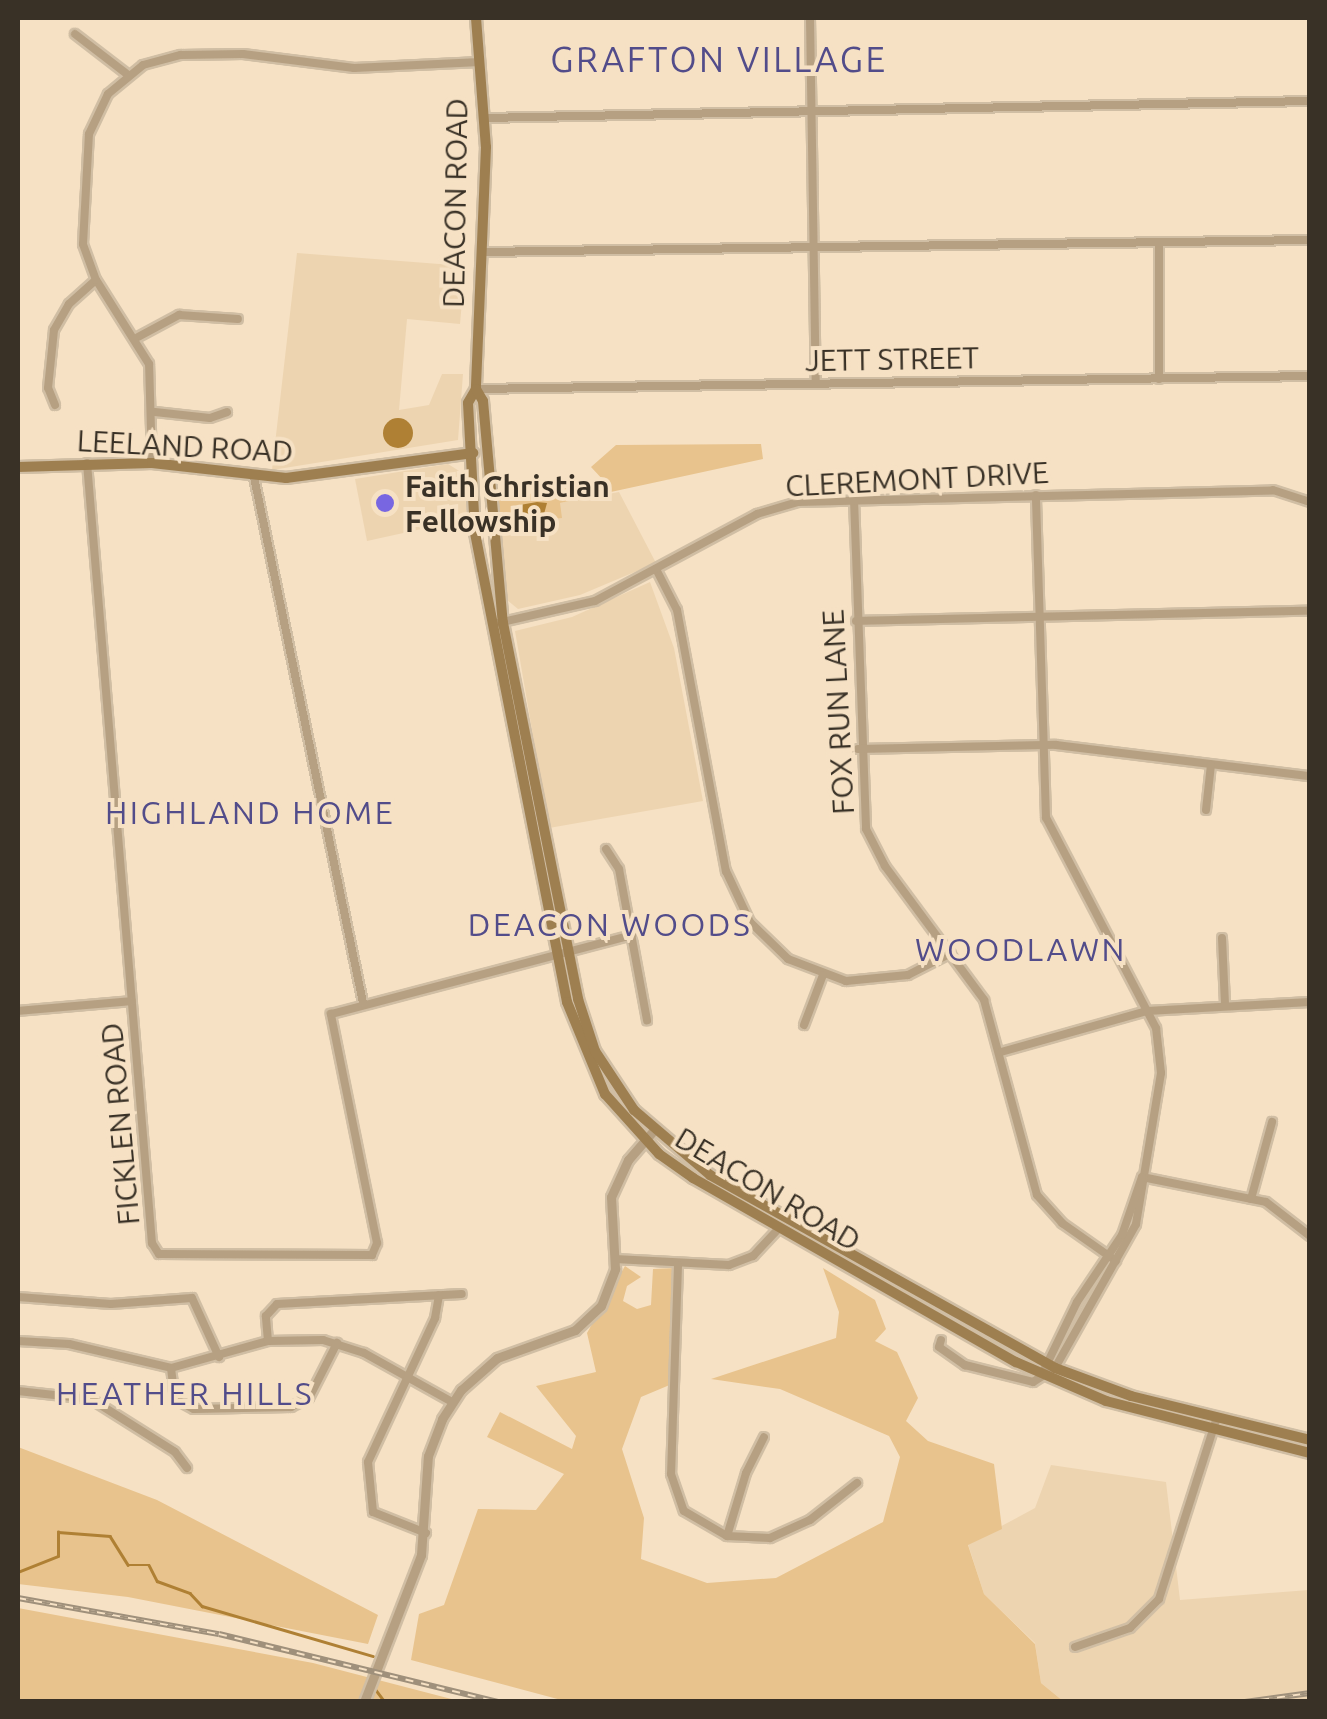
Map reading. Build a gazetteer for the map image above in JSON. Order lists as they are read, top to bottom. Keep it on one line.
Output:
{"streets":{"main road":["DEACON ROAD","LEELAND ROAD"],"street":["JETT STREET","CLEREMONT DRIVE","FOX RUN LANE","FICKLEN ROAD"]},"crossings":[["DEACON ROAD","JETT STREET"],["DEACON ROAD","LEELAND ROAD"],["DEACON ROAD","CLEREMONT DRIVE"],["DEACON ROAD","FICKLEN ROAD"],["LEELAND ROAD","FICKLEN ROAD"],["CLEREMONT DRIVE","FOX RUN LANE"]],"districts":["GRAFTON VILLAGE","HIGHLAND HOME","DEACON WOODS","WOODLAWN","HEATHER HILLS"],"places":["Faith Christian Fellowship"]}
